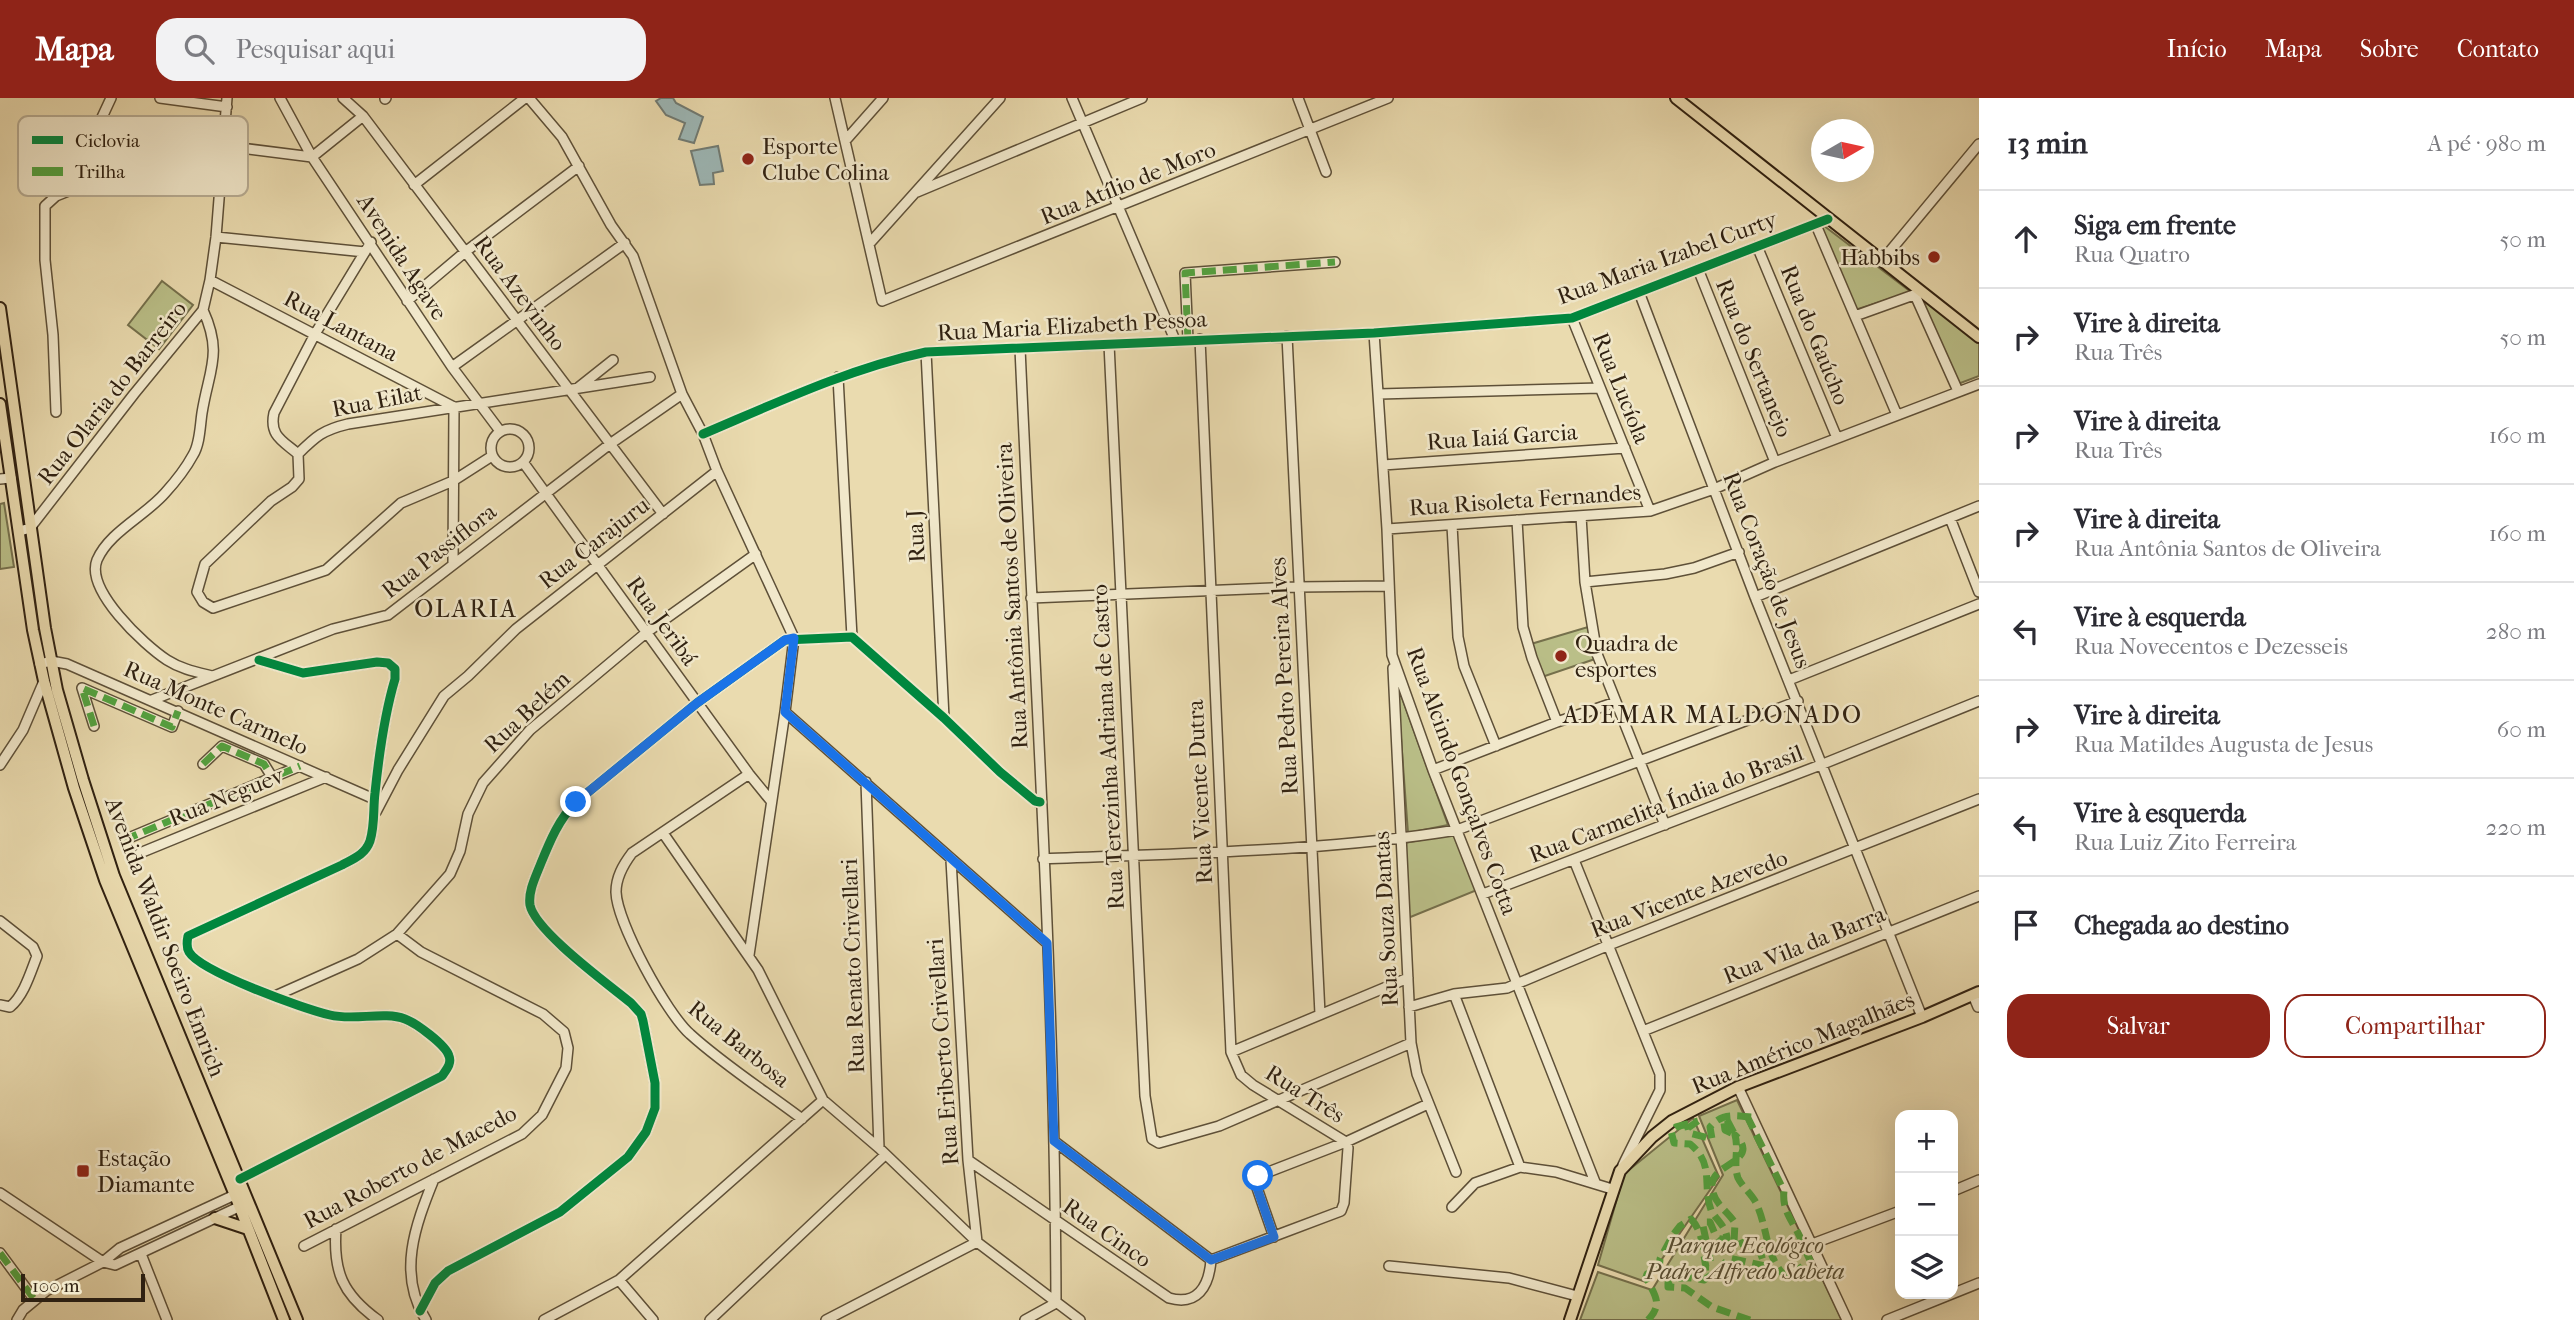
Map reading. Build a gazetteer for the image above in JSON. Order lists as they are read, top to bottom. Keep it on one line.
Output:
{"streets":{"main road":["Avenida Waldir Soeiro Emrich","Rua Américo Magalhães"],"street":["Rua Atílio de Moro","Avenida Agave","Rua Maria Izabel Curty","Rua Azevinho","Rua Lantana","Rua Maria Elizabeth Pessoa","Rua do Gaúcho","Rua do Sertanejo","Rua Lucíola","Rua Olaria do Barreiro","Rua Eilat","Rua Iaiá Garcia","Rua Risoleta Fernandes","Rua J","Rua Carajuru","Rua Passiflora","Rua Coração de Jesus","Rua Antônia Santos de Oliveira","Rua Jeribá","Rua Pedro Pereira Alves","Rua Monte Carmelo","Rua Belém","Rua Terezinha Adriana de Castro","Rua Alcindo Gonçalves Cotta","Rua Vicente Dutra","Rua Neguev","Rua Carmelita Índia do Brasil","Rua Vicente Azevedo","Rua Souza Dantas","Rua Vila da Barra","Rua Renato Crivellari","Rua Barbosa","Rua Eriberto Crivellari","Rua Três","Rua Roberto de Macedo","Rua Cinco"]},"crossings":[["Avenida Agave","Rua Eilat"],["Avenida Agave","Rua Jeribá"],["Rua Maria Izabel Curty","Rua Maria Elizabeth Pessoa"],["Rua Maria Izabel Curty","Rua do Gaúcho"],["Rua Maria Izabel Curty","Rua do Sertanejo"],["Rua Maria Izabel Curty","Rua Lucíola"],["Rua Maria Izabel Curty","Rua Coração de Jesus"],["Rua Maria Izabel Curty","Rua Alcindo Gonçalves Cotta"],["Rua Azevinho","Rua Eilat"],["Rua Azevinho","Rua Carajuru"],["Rua Azevinho","Rua Passiflora"],["Rua Lantana","Rua Olaria do Barreiro"],["Rua Lantana","Rua Eilat"],["Rua Maria Elizabeth Pessoa","Rua J"],["Rua Maria Elizabeth Pessoa","Rua Antônia Santos de Oliveira"],["Rua Maria Elizabeth Pessoa","Rua Pedro Pereira Alves"],["Rua Maria Elizabeth Pessoa","Rua Terezinha Adriana de Castro"],["Rua Maria Elizabeth Pessoa","Rua Alcindo Gonçalves Cotta"],["Rua Maria Elizabeth Pessoa","Rua Vicente Dutra"],["Rua do Gaúcho","Rua Risoleta Fernandes"],["Rua do Sertanejo","Rua Risoleta Fernandes"],["Rua Lucíola","Rua Iaiá Garcia"],["Rua Lucíola","Rua Risoleta Fernandes"],["Rua Olaria do Barreiro","Avenida Waldir Soeiro Emrich"],["Rua Iaiá Garcia","Rua Alcindo Gonçalves Cotta"],["Rua Risoleta Fernandes","Rua Coração de Jesus"],["Rua Risoleta Fernandes","Rua Alcindo Gonçalves Cotta"],["Rua Carajuru","Rua Jeribá"],["Rua Passiflora","Rua Jeribá"],["Rua Passiflora","Rua Monte Carmelo"],["Rua Coração de Jesus","Rua Carmelita Índia do Brasil"],["Rua Coração de Jesus","Rua Vicente Azevedo"],["Rua Coração de Jesus","Rua Vila da Barra"],["Rua Coração de Jesus","Rua Américo Magalhães"],["Rua Antônia Santos de Oliveira","Rua Cinco"],["Rua Jeribá","Rua Belém"],["Rua Jeribá","Rua Barbosa"],["Rua Monte Carmelo","Rua Neguev"],["Rua Monte Carmelo","Avenida Waldir Soeiro Emrich"],["Rua Belém","Rua Roberto de Macedo"],["Rua Terezinha Adriana de Castro","Rua Três"],["Rua Alcindo Gonçalves Cotta","Rua Carmelita Índia do Brasil"],["Rua Alcindo Gonçalves Cotta","Rua Vicente Azevedo"],["Rua Alcindo Gonçalves Cotta","Rua Souza Dantas"],["Rua Vicente Dutra","Rua Três"],["Rua Vicente Azevedo","Rua Souza Dantas"],["Rua Eriberto Crivellari","Rua Cinco"],["Rua Três","Rua Cinco"]],"districts":["OLARIA","ADEMAR MALDONADO"],"parks":["Parque Ecológico Padre Alfredo Sabeta"],"places":{"other":["Esporte Clube Colina","Habbibs","Quadra de esportes"],"transit":["Estação Diamante"]},"legend":["Ciclovia","Trilha"],"scale_bar":"100 m","north":"right","page":{"header":"Mapa","search":"Pesquisar aqui","nav":["Início","Mapa","Sobre","Contato"],"heading":["13 min","A pé · 980 m"],"list":[["Siga em frente","Rua Quatro","50 m"],["Vire à direita","Rua Três","50 m"],["Vire à direita","Rua Três","160 m"],["Vire à direita","Rua Antônia Santos de Oliveira","160 m"],["Vire à esquerda","Rua Novecentos e Dezesseis","280 m"],["Vire à direita","Rua Matildes Augusta de Jesus","60 m"],["Vire à esquerda","Rua Luiz Zito Ferreira","220 m"],"Chegada ao destino"],"buttons":["Salvar","Compartilhar"],"map_buttons":["+","−"],"scale":"100 m"}}
